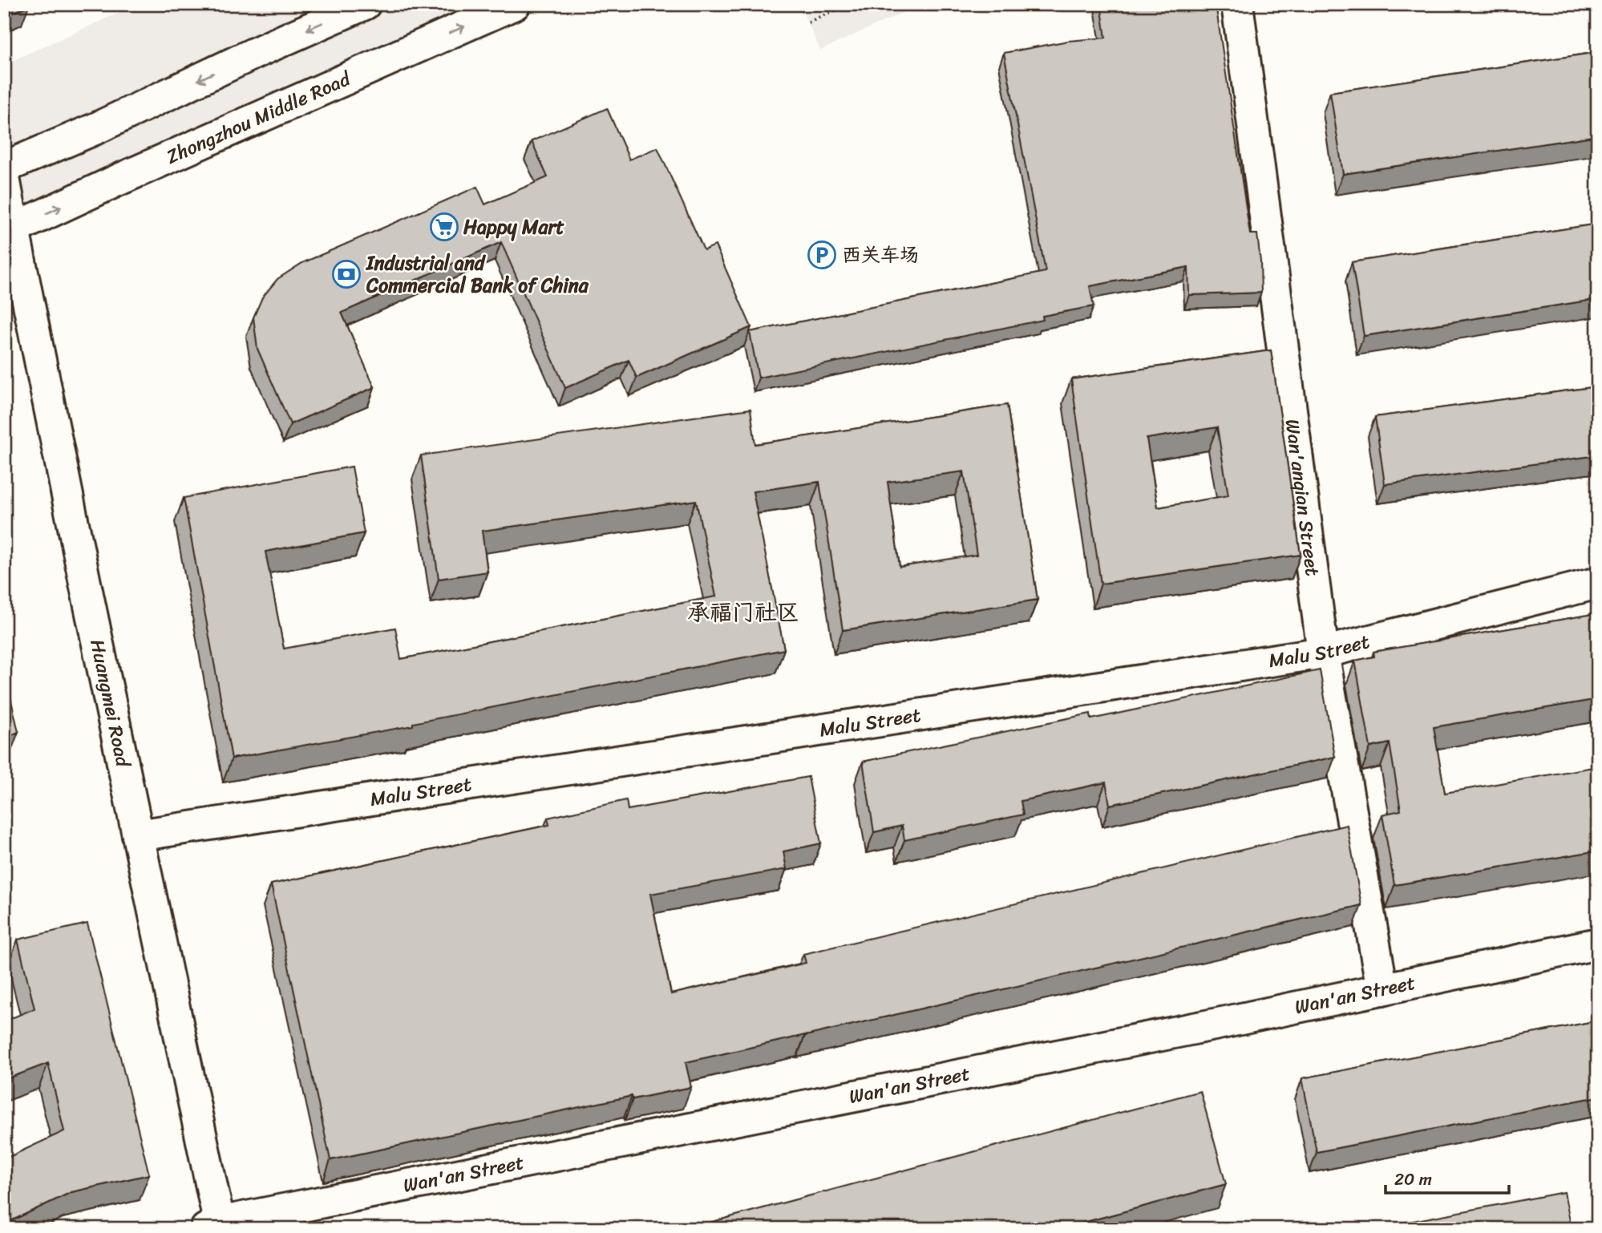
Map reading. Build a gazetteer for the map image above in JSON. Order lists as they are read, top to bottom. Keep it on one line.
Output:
{"streets":{"street":["Zhongzhou Middle Road","Wan'anqian Street","Malu Street","Huangmei Road","Wan'an Street"]},"crossings":[["Zhongzhou Middle Road","Huangmei Road"],["Wan'anqian Street","Malu Street"],["Wan'anqian Street","Wan'an Street"],["Malu Street","Huangmei Road"],["Huangmei Road","Wan'an Street"]],"districts":["承福门社区"],"places":{"supermarket":["Happy Mart"],"parking":["西关车场"],"bank":["Industrial and Commercial Bank of China"]},"scale_bar":"20 m"}
